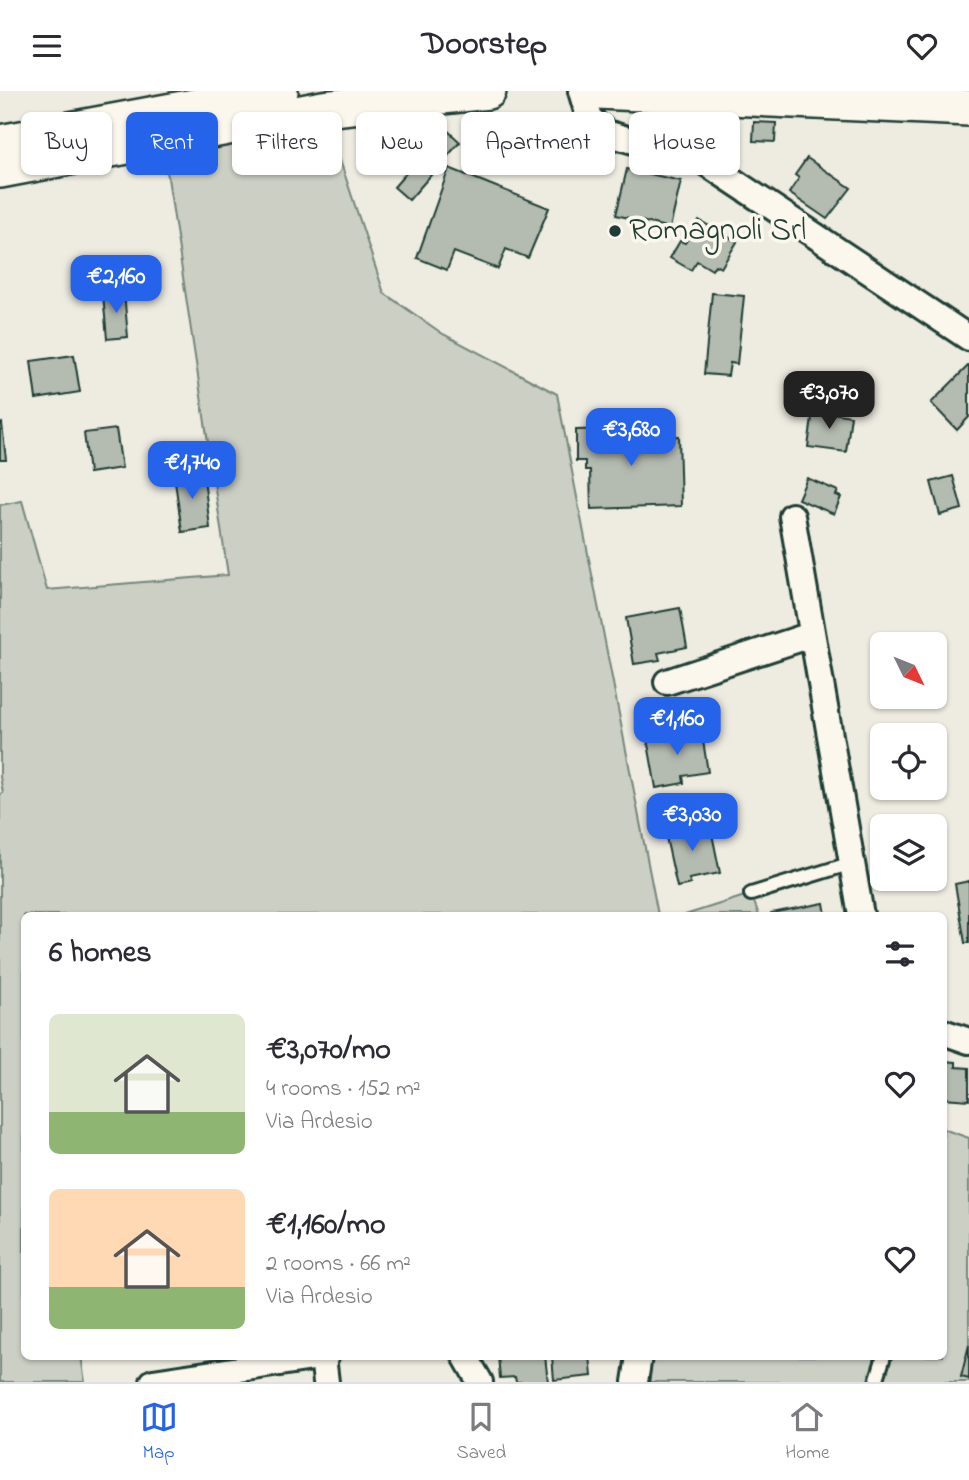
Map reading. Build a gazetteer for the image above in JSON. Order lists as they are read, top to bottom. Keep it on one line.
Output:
{"places":["Romagnoli Srl"],"north":"bottom right","page":{"header":"Doorstep","chip":["Buy","Rent","Filters","New","Apartment","House"],"price":["€2,160","€3,070","€3,680","€1,740","€1,160","€3,030"],"heading":"6 homes","list":[{"name":"€3,070/mo","note":"4 rooms · 152 m² · Via Ardesio"},{"name":"€1,160/mo","note":"2 rooms · 66 m² · Via Ardesio"}],"tabs":["Map","Saved","Home"]}}
